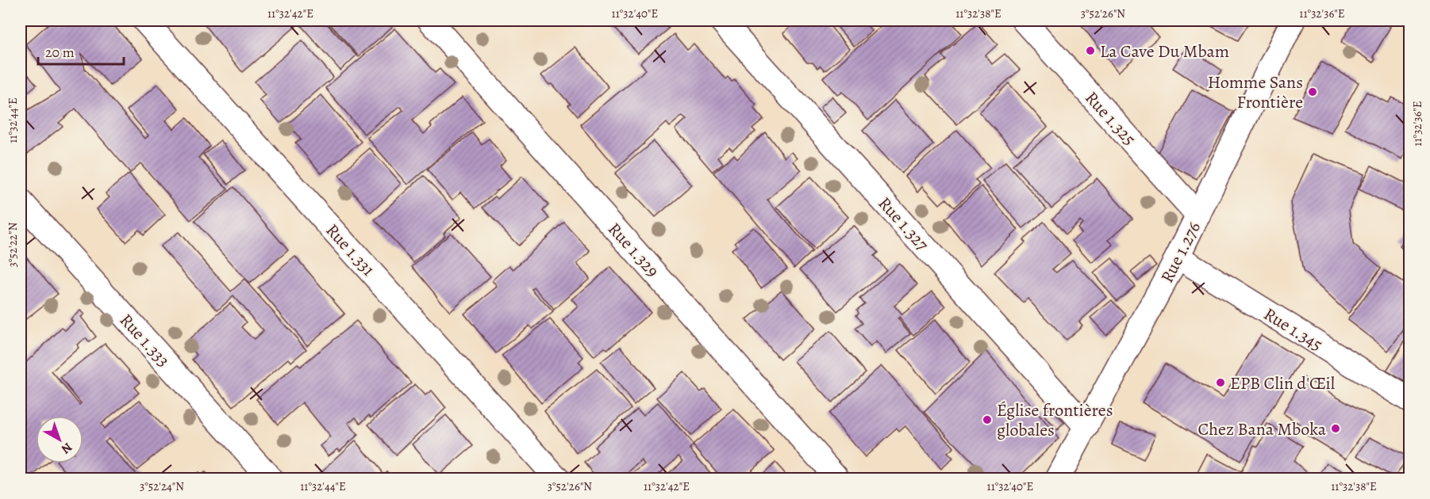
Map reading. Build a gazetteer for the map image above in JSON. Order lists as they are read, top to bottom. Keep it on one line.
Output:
{"streets":{"street":["Rue 1.325","Rue 1.327","Rue 1.331","Rue 1.329","Rue 1.276","Rue 1.345","Rue 1.333"]},"crossings":[["Rue 1.325","Rue 1.276"],["Rue 1.327","Rue 1.276"],["Rue 1.276","Rue 1.345"]],"places":["La Cave Du Mbam","Homme Sans Frontière","EPB Clin d'Œil","Église frontières globales","Chez Bana Mboka"],"scale_bar":"20 m","north":"bottom right","coordinates":["11°32'42\"E","11°32'40\"E","11°32'38\"E","3°52'26\"N","11°32'36\"E","11°32'44\"E","3°52'22\"N","3°52'24\"N"]}
